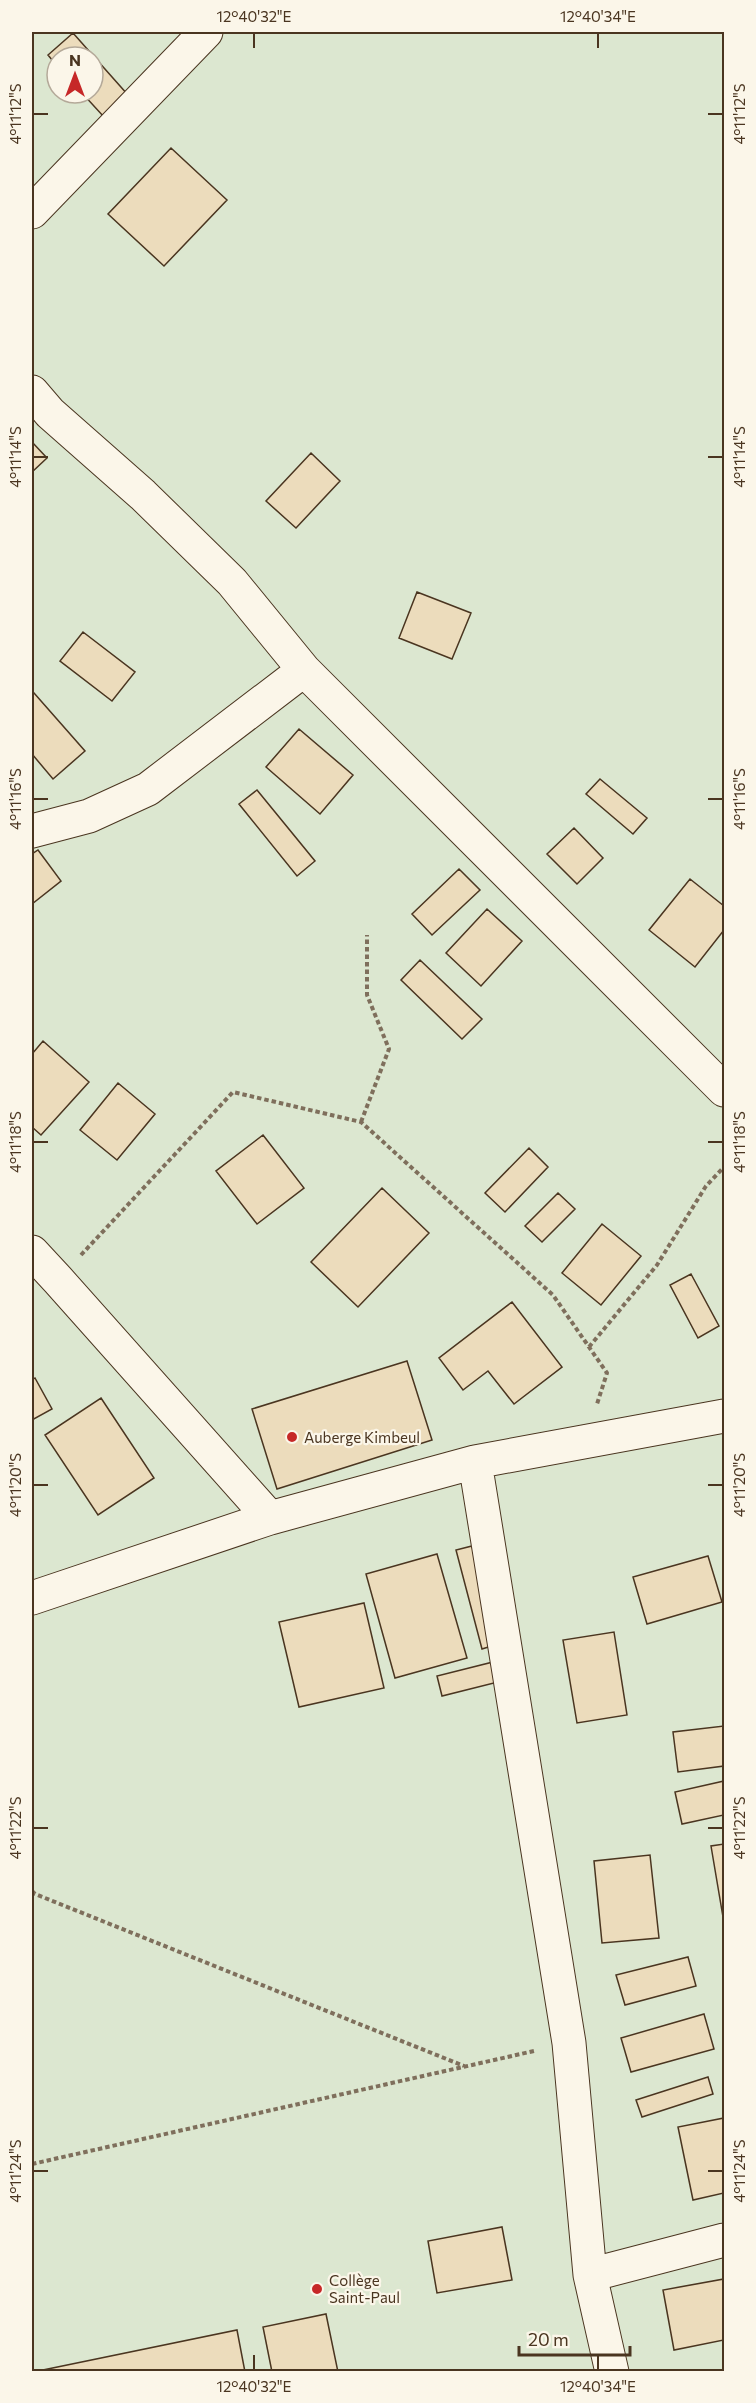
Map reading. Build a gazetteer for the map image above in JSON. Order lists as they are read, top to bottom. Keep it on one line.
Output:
{"places":["Auberge Kimbeul","Collège Saint-Paul"],"scale_bar":"20 m","north":"top","coordinates":["12°40'32\"E","12°40'34\"E","4°11'12\"S","4°11'14\"S","4°11'16\"S","4°11'18\"S","4°11'20\"S","4°11'22\"S","4°11'24\"S"]}
